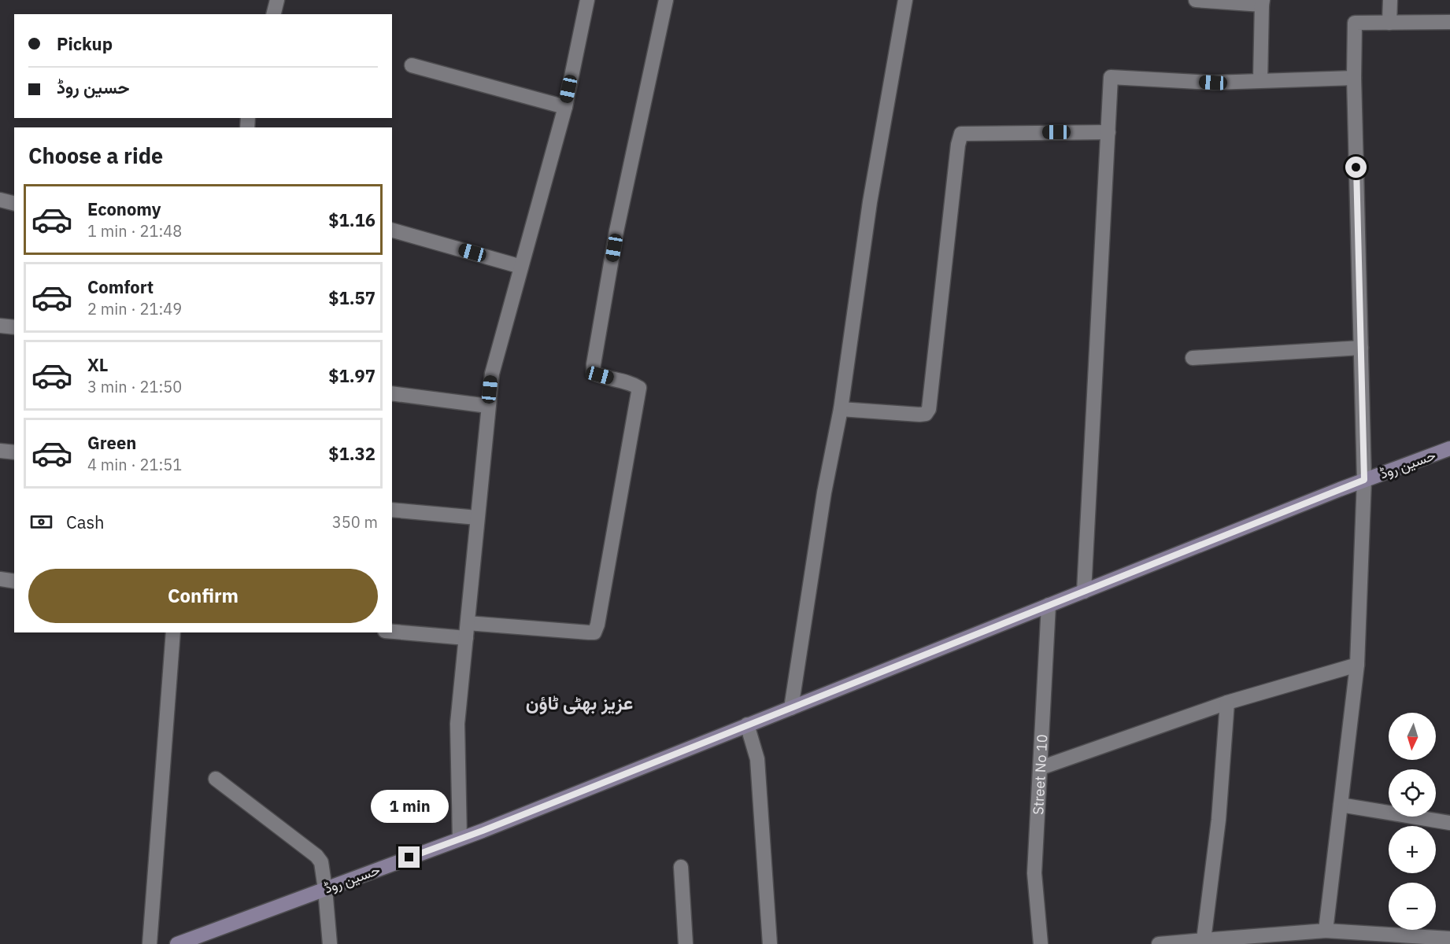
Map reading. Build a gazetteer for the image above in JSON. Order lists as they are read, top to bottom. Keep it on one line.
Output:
{"streets":{"street":["حسین روڈ","Street No 10"]},"crossings":[["حسین روڈ","Street No 10"]],"districts":["عزیز بھٹی ٹاؤن"],"north":"bottom","page":{"banner":["Pickup","حسین روڈ"],"heading":"Choose a ride","list":[{"name":"Economy","note":"1 min · 21:48","value":"$1.16"},{"name":"Comfort","note":"2 min · 21:49","value":"$1.57"},{"name":"XL","note":"3 min · 21:50","value":"$1.97"},{"name":"Green","note":"4 min · 21:51","value":"$1.32"}],"pay":["Cash","350 m"],"buttons":"Confirm","map_buttons":["+","−"],"bubble":"1 min"}}
